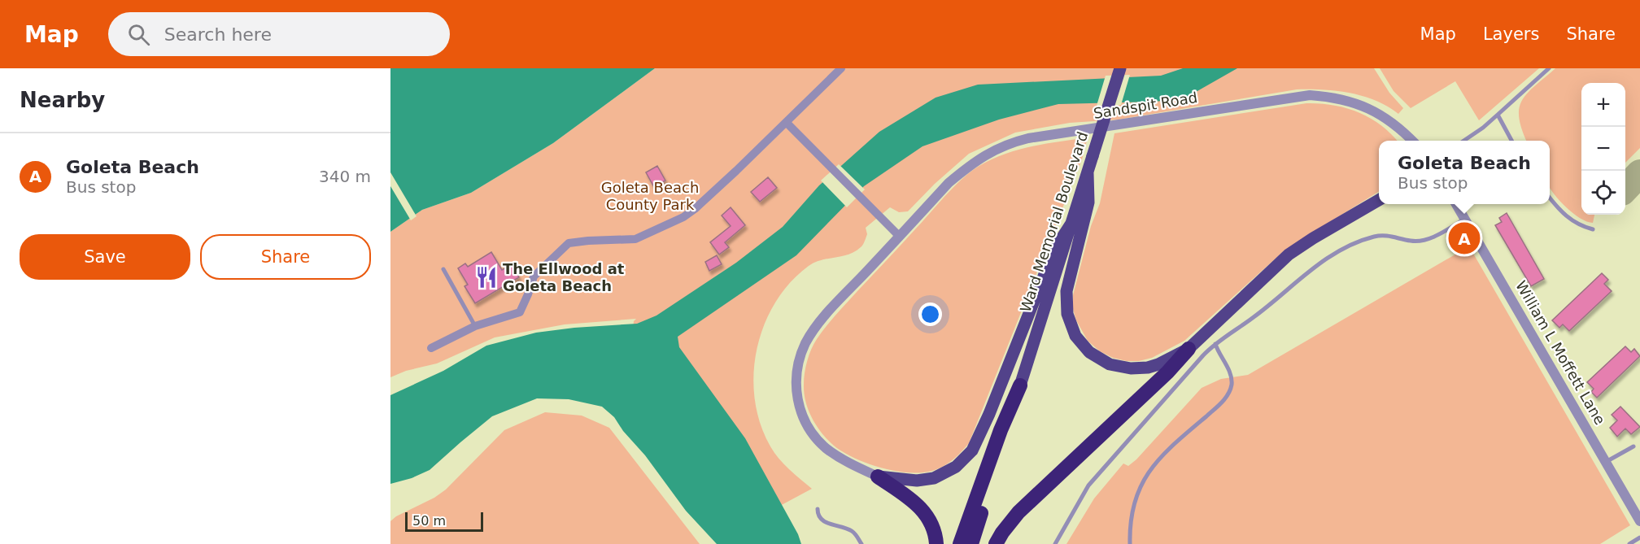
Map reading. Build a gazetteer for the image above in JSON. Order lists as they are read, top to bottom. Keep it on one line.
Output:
{"streets":{"highway":["Ward Memorial Boulevard"],"street":["Sandspit Road","William L Moffett Lane"]},"parks":["Goleta Beach County Park"],"places":{"restaurant":["The Ellwood at Goleta Beach"]},"scale_bar":"50 m","page":{"header":"Map","search":"Search here","nav":["Map","Layers","Share"],"heading":"Nearby","map_buttons":["+","−"],"list":[{"mark":"A","name":"Goleta Beach","note":"Bus stop","value":"340 m"}],"popup":["Goleta Beach","Bus stop"],"buttons":["Save","Share"],"pins":"A","scale":"50 m"}}
